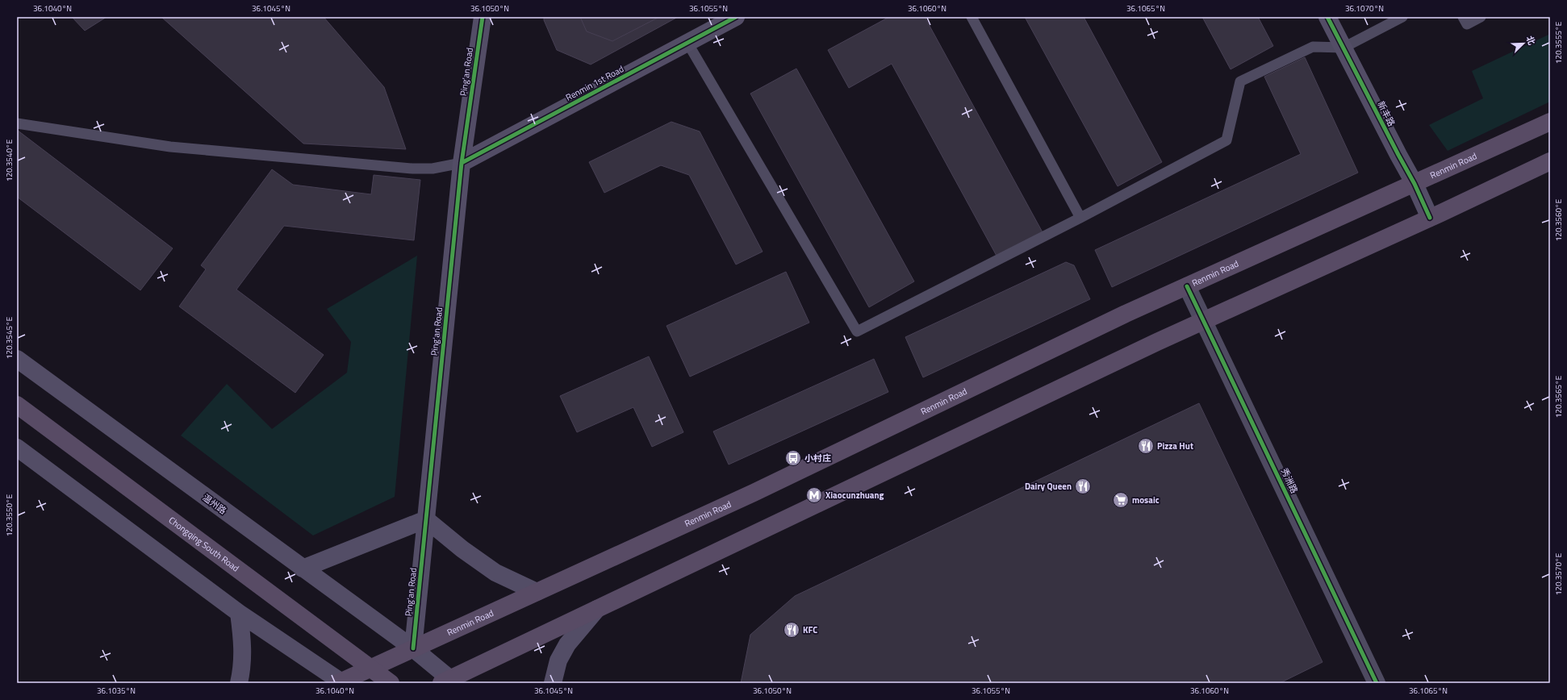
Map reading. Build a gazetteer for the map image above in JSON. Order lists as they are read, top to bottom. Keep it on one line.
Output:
{"streets":{"main road":["Ping'an Road","Renmin 1st Road","新丰路","Renmin Road","温州路","Chongqing South Road"],"street":["秀洲路"]},"crossings":[["Ping'an Road","Renmin 1st Road"],["Ping'an Road","Renmin Road"],["Ping'an Road","温州路"],["新丰路","Renmin Road"],["Renmin Road","秀洲路"],["Renmin Road","温州路"]],"places":{"restaurant":["Pizza Hut","Dairy Queen","KFC"],"bus stop":["小村庄"],"metro station":["Xiaocunzhuang"],"supermarket":["mosaic"]},"north":"top right","coordinates":["36.1040°N","36.1045°N","36.1050°N","36.1055°N","36.1060°N","36.1065°N","36.1070°N","120.3555°E","120.3540°E","120.3560°E","120.3545°E","120.3565°E","120.3550°E","120.3570°E","36.1035°N"]}
